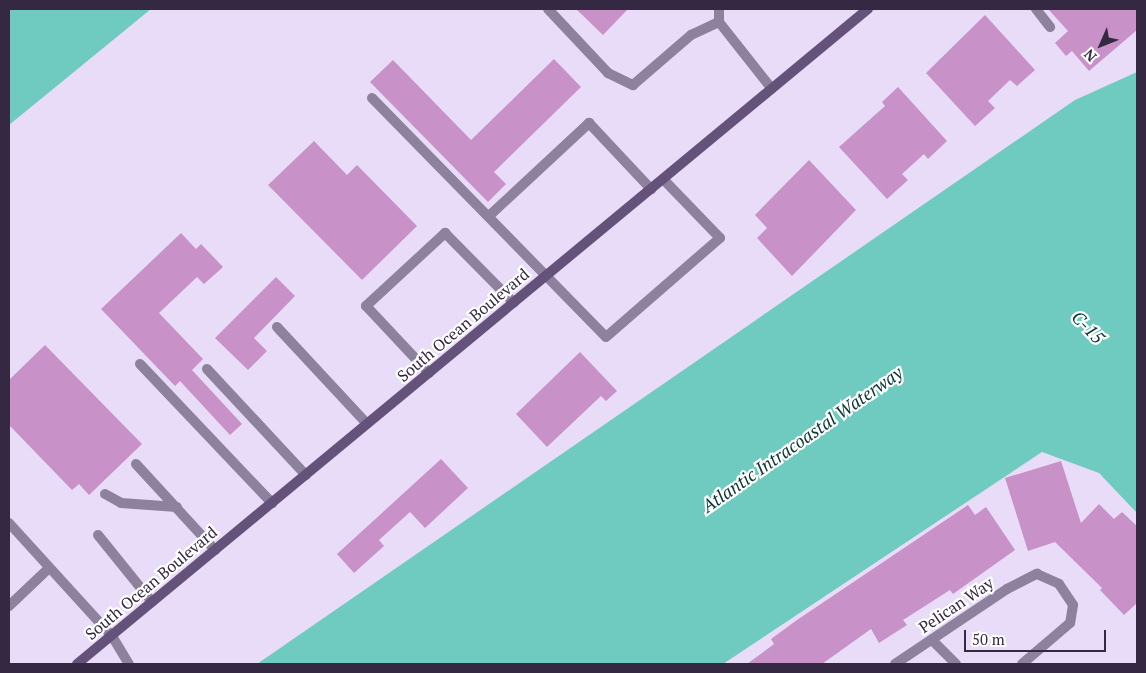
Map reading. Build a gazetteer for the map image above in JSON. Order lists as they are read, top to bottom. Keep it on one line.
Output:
{"streets":{"main road":["South Ocean Boulevard"],"street":["Pelican Way"]},"water":["C-15","Atlantic Intracoastal Waterway"],"scale_bar":"50 m","north":"bottom left"}
